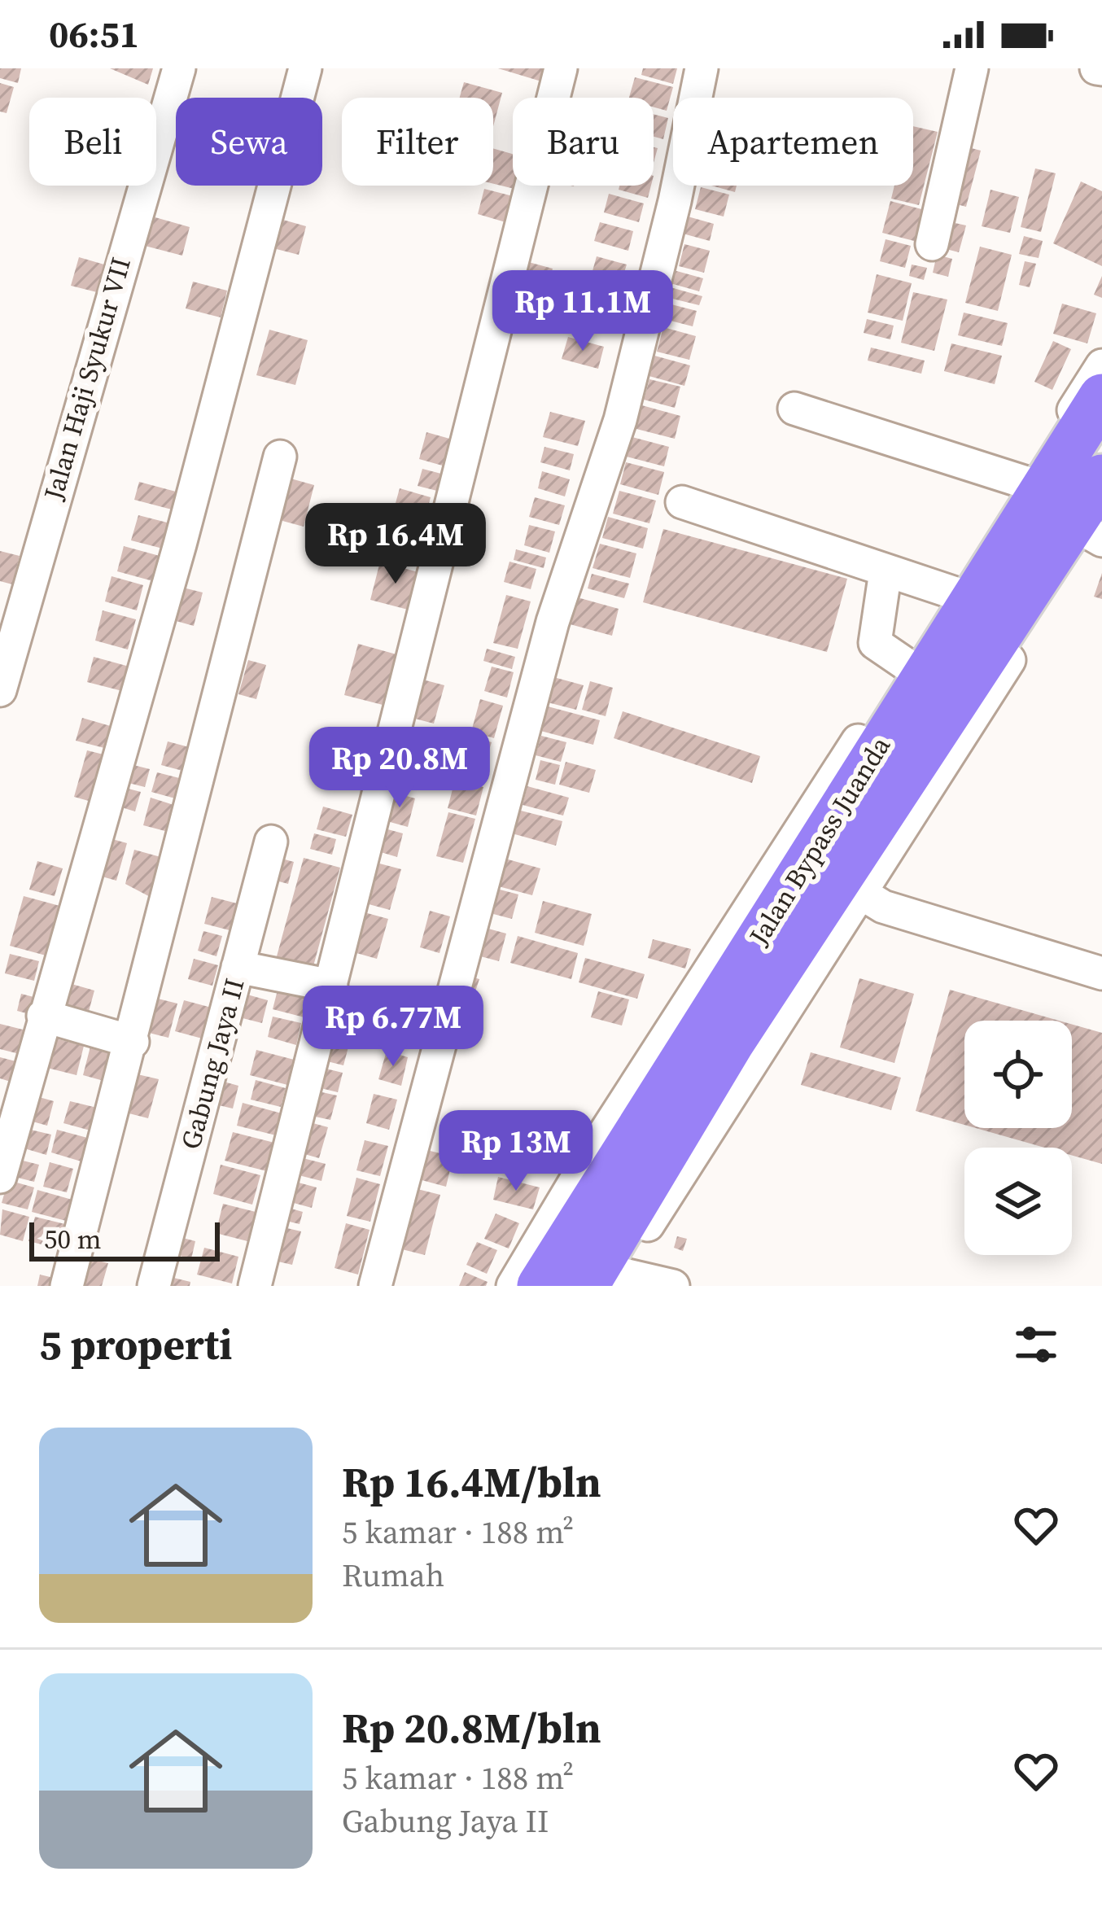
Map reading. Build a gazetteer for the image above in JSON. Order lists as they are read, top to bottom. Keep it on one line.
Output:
{"streets":{"highway":["Jalan Bypass Juanda"],"street":["Jalan Haji Syukur VII","Gabung Jaya II"]},"scale_bar":"50 m","page":{"status":"06:51","chip":["Beli","Sewa","Filter","Baru","Apartemen"],"price":["Rp 11.1M","Rp 16.4M","Rp 20.8M","Rp 6.77M","Rp 13M"],"scale":"50 m","heading":"5 properti","list":[{"name":"Rp 16.4M/bln","note":"5 kamar · 188 m² · Rumah"},{"name":"Rp 20.8M/bln","note":"5 kamar · 188 m² · Gabung Jaya II"}]}}
